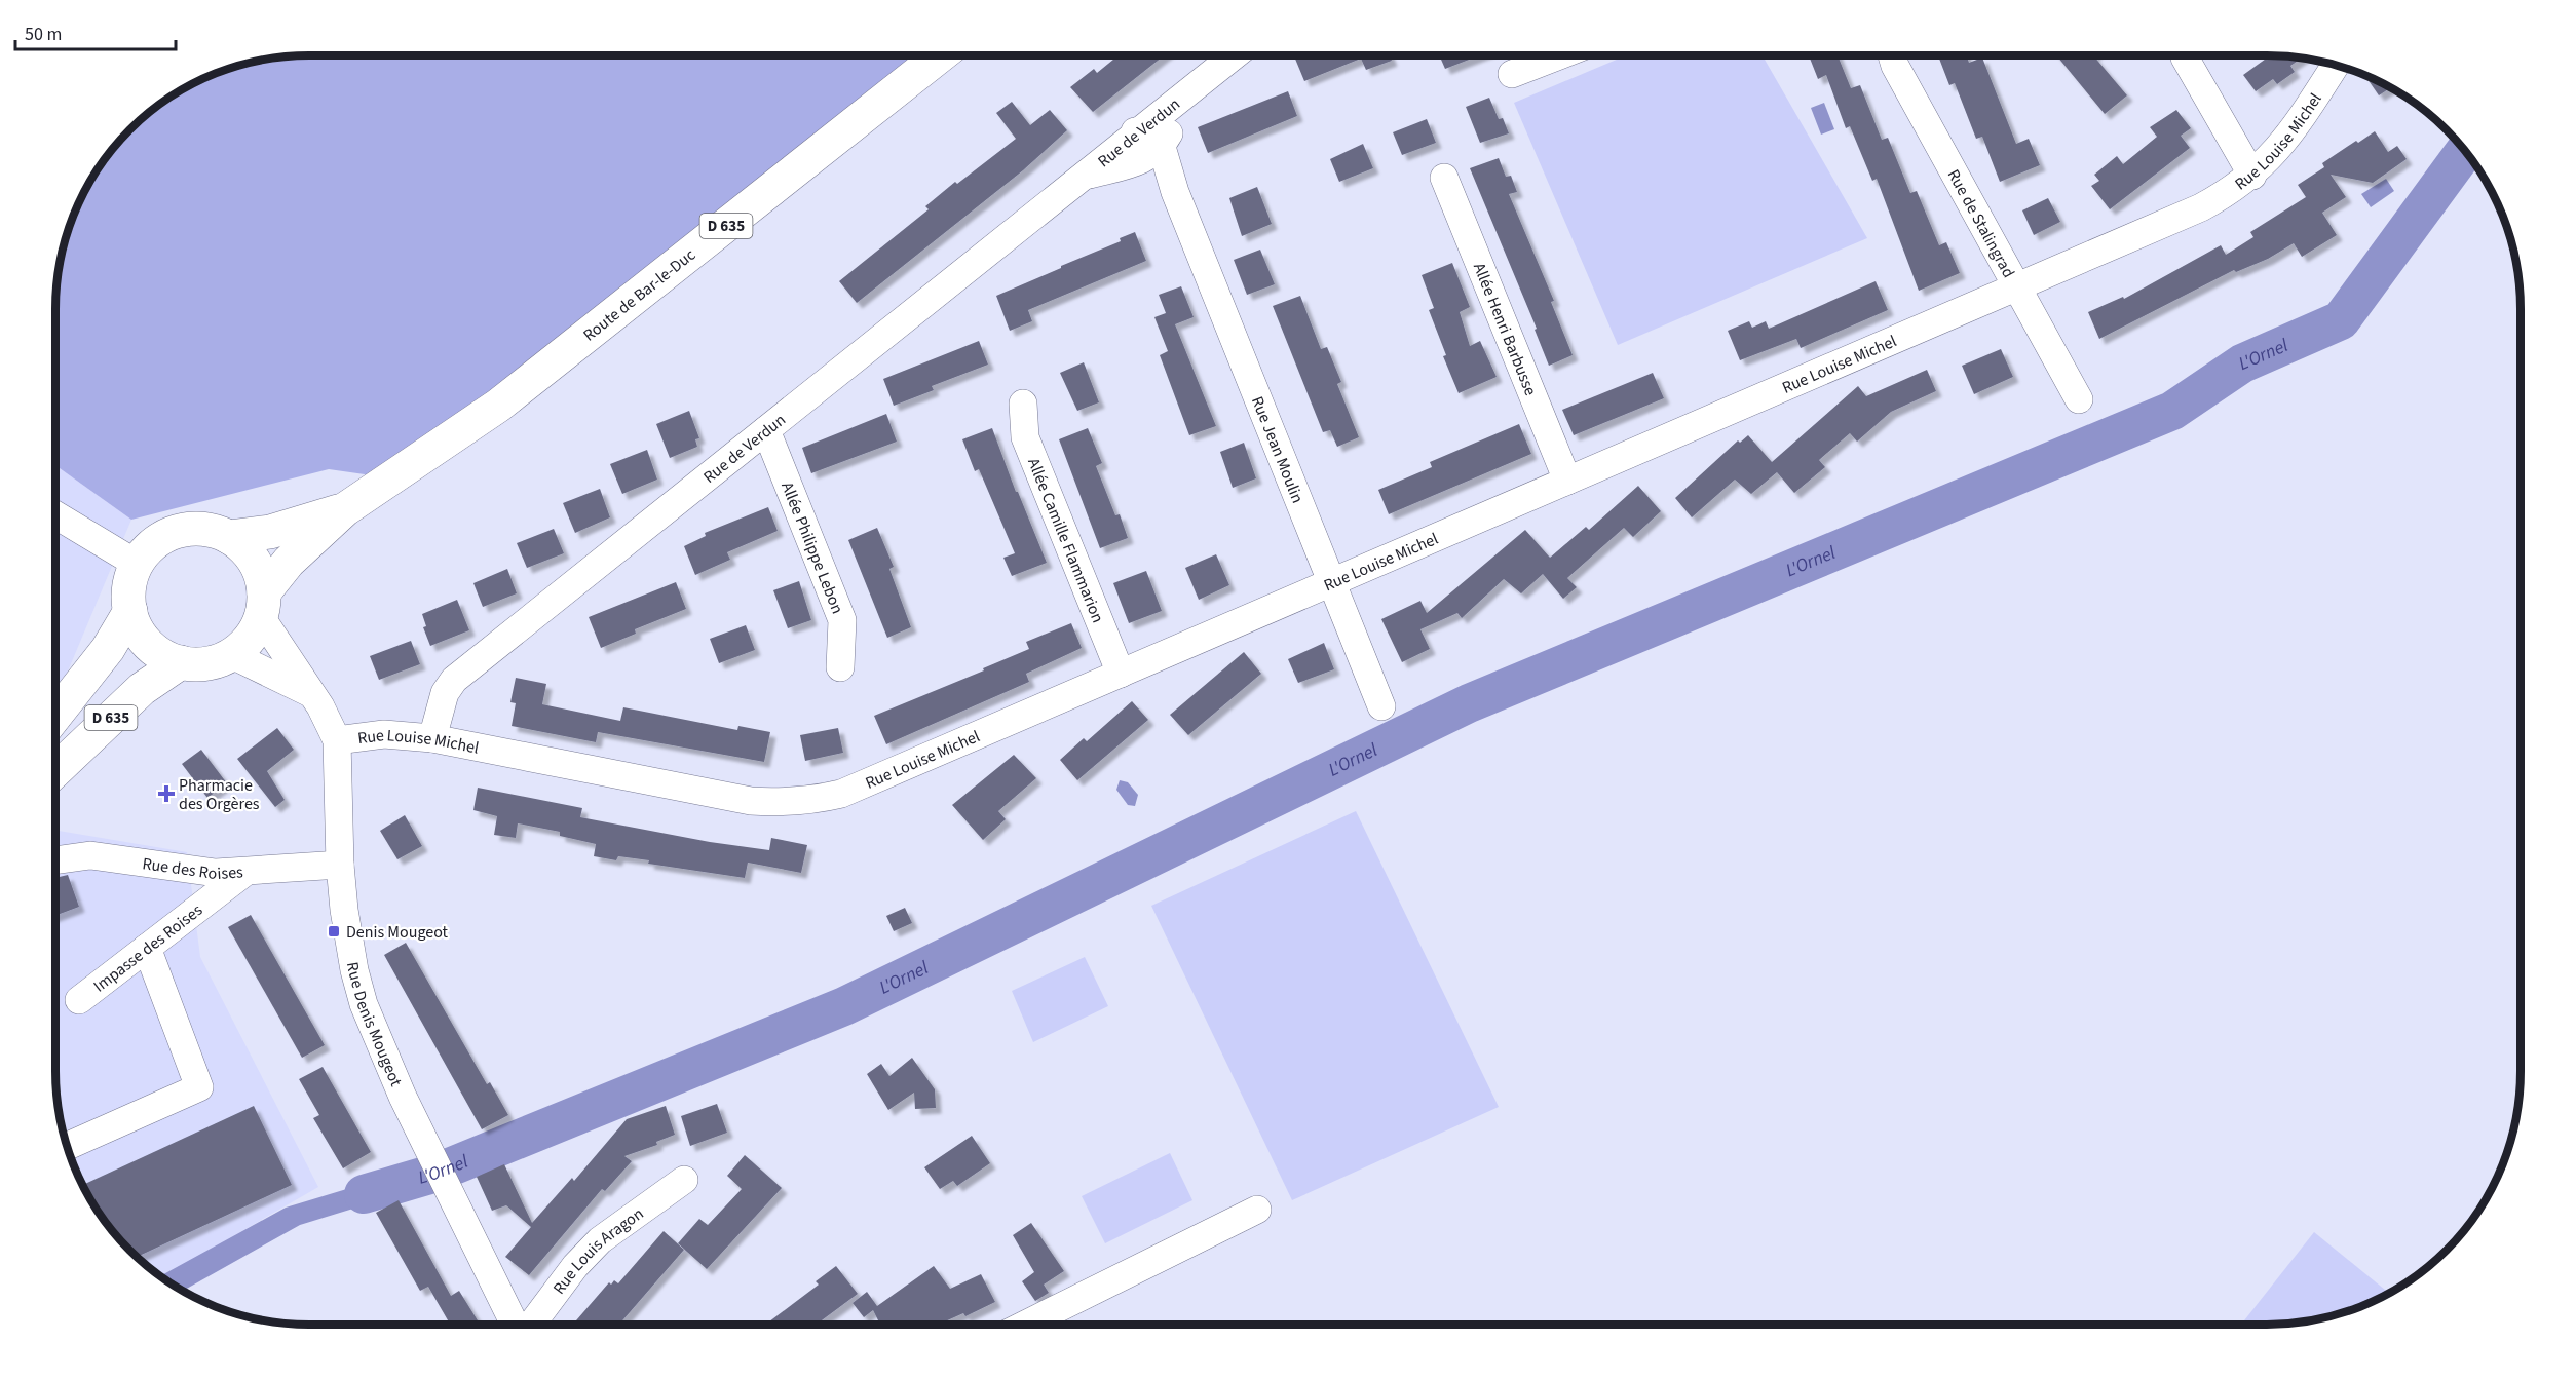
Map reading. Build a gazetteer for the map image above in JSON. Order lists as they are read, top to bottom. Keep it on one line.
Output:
{"streets":{"main road":["D 635","Route de Bar-le-Duc"],"street":["Rue de Verdun","Rue Louise Michel","Rue de Stalingrad","Allée Henri Barbusse","Rue Jean Moulin","Allée Camille Flammarion","Allée Philippe Lebon","Rue des Roises","Impasse des Roises","Rue Denis Mougeot","Rue Louis Aragon"]},"crossings":[["Rue de Verdun","Rue Louise Michel"],["Rue de Verdun","Rue Jean Moulin"],["Rue de Verdun","Allée Philippe Lebon"],["Rue Louise Michel","Rue de Stalingrad"],["Rue Louise Michel","Allée Henri Barbusse"],["Rue Louise Michel","Rue Jean Moulin"],["Rue Louise Michel","Allée Camille Flammarion"],["Rue Louise Michel","Rue Denis Mougeot"],["D 635","Route de Bar-le-Duc"],["D 635","Rue Denis Mougeot"],["Route de Bar-le-Duc","Rue Denis Mougeot"],["Rue des Roises","Impasse des Roises"],["Rue des Roises","Rue Denis Mougeot"]],"water":["L'Ornel"],"places":{"health":["Pharmacie des Orgères"],"transit":["Denis Mougeot"]},"scale_bar":"50 m"}
